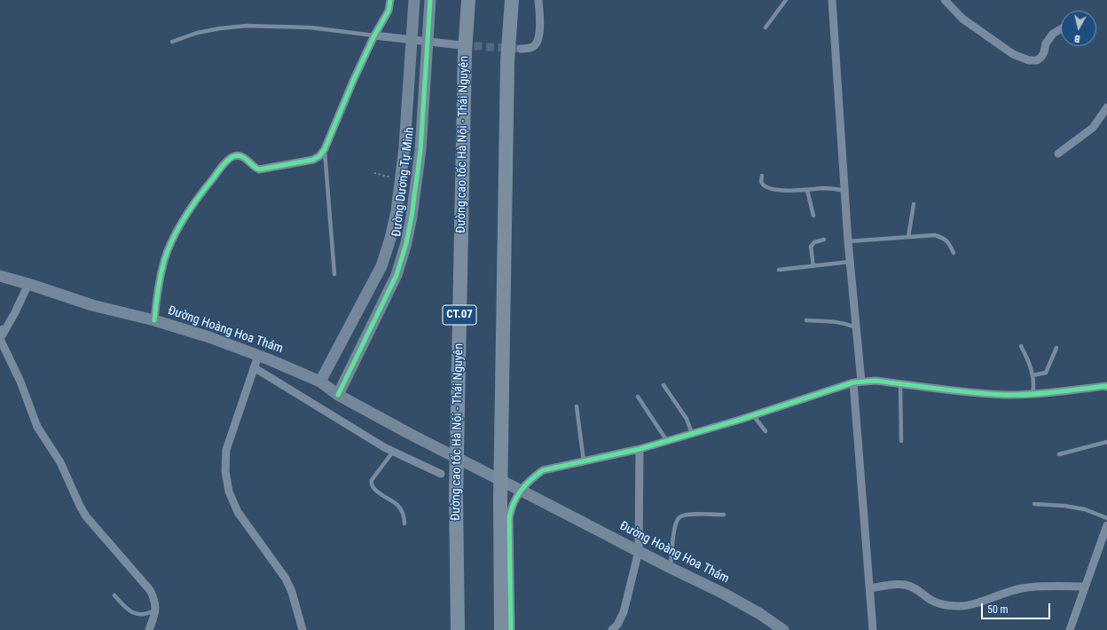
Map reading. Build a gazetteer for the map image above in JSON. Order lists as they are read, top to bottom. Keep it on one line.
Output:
{"streets":{"highway":["Đường cao tốc Hà Nội - Thái Nguyên","CT.07"],"main road":["Đường Dương Tự Minh","Đường Hoàng Hoa Thám"]},"crossings":[["Đường Dương Tự Minh","Đường Hoàng Hoa Thám"]],"scale_bar":"50 m","north":"bottom"}
